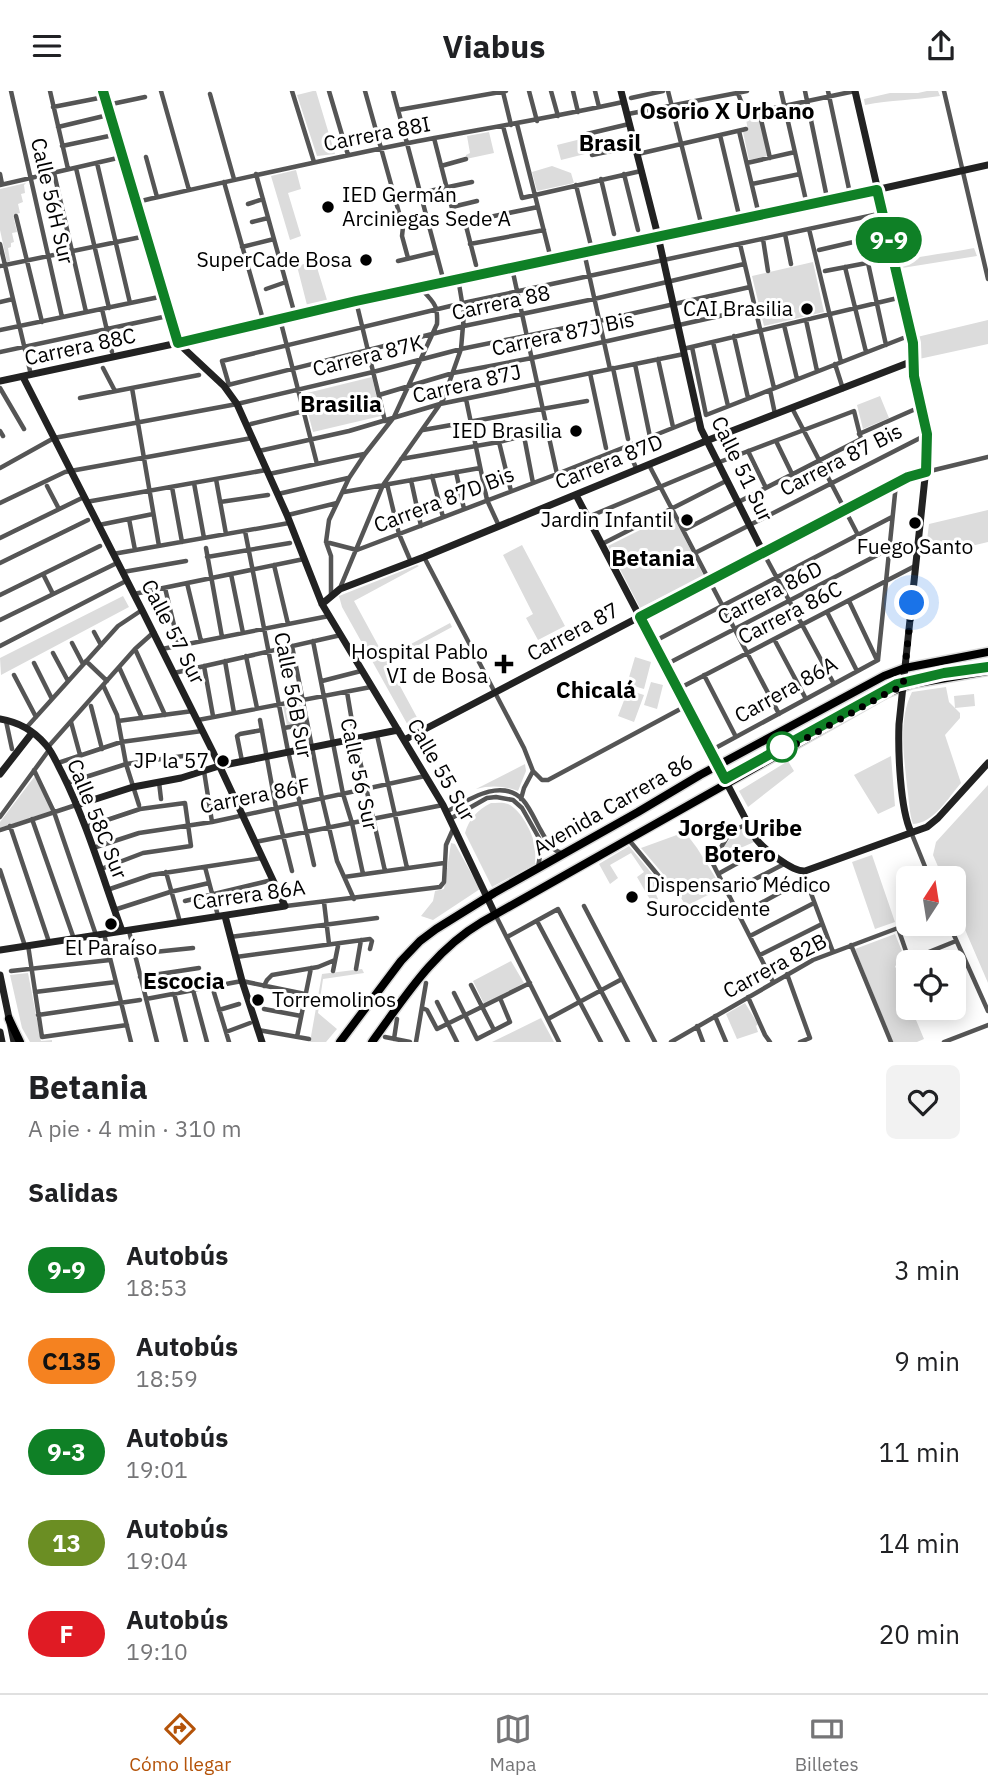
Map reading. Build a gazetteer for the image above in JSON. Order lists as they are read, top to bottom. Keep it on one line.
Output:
{"streets":{"main road":["Avenida Carrera 86"],"street":["Carrera 88I","Calle 56H Sur","Carrera 88","Carrera 87J Bis","Carrera 88C","Carrera 87K","Carrera 87J","Carrera 87 Bis","Carrera 87D","Calle 51 Sur","Carrera 87D Bis","Carrera 86D","Carrera 86C","Calle 57 Sur","Carrera 87","Carrera 86A","Calle 56B Sur","Calle 55 Sur","Calle 56 Sur","Carrera 86F","Calle 58C Sur","Carrera 82B"]},"crossings":[["Carrera 88I","Calle 51 Sur"],["Carrera 88","Calle 51 Sur"],["Carrera 88","Calle 55 Sur"],["Carrera 87J Bis","Calle 51 Sur"],["Carrera 88C","Calle 51 Sur"],["Carrera 88C","Calle 57 Sur"],["Carrera 88C","Calle 55 Sur"],["Carrera 87K","Calle 51 Sur"],["Carrera 87K","Calle 57 Sur"],["Carrera 87K","Calle 55 Sur"],["Carrera 87J","Calle 51 Sur"],["Carrera 87J","Calle 55 Sur"],["Carrera 87 Bis","Calle 51 Sur"],["Carrera 87D","Calle 51 Sur"],["Carrera 87D","Calle 55 Sur"],["Calle 51 Sur","Carrera 87D Bis"],["Calle 51 Sur","Carrera 86D"],["Calle 51 Sur","Carrera 86C"],["Calle 51 Sur","Carrera 87"],["Calle 51 Sur","Carrera 86A"],["Calle 57 Sur","Carrera 86A"],["Calle 57 Sur","Carrera 86F"],["Carrera 87","Calle 55 Sur"],["Carrera 86A","Calle 55 Sur"],["Carrera 86A","Calle 58C Sur"],["Calle 56B Sur","Carrera 86F"],["Calle 55 Sur","Carrera 86F"],["Calle 55 Sur","Avenida Carrera 86"],["Calle 56 Sur","Carrera 86F"],["Carrera 86F","Calle 58C Sur"]],"districts":["Osorio X Urbano","Brasil","Brasilia","Betania","Chicalá","Jorge Uribe Botero","Escocia"],"places":{"other":["IED Germán Arciniegas Sede A","SuperCade Bosa","CAI Brasilia","IED Brasilia","Jardin Infantil","Fuego Santo","JP la 57","Dispensario Médico Suroccidente","El Paraíso","Torremolinos"],"health":["Hospital Pablo VI de Bosa"]},"lines":["bus line 9-9"],"north":"top","page":{"header":"Viabus","on_map":"9-9","heading":[["Betania","A pie · 4 min · 310 m"],"Salidas"],"list":[{"mark":"9-9","name":"Autobús","note":"18:53","value":"3 min"},{"mark":"C135","name":"Autobús","note":"18:59","value":"9 min"},{"mark":"9-3","name":"Autobús","note":"19:01","value":"11 min"},{"mark":"13","name":"Autobús","note":"19:04","value":"14 min"},{"mark":"F","name":"Autobús","note":"19:10","value":"20 min"}],"tabs":["Cómo llegar","Mapa","Billetes"]}}
